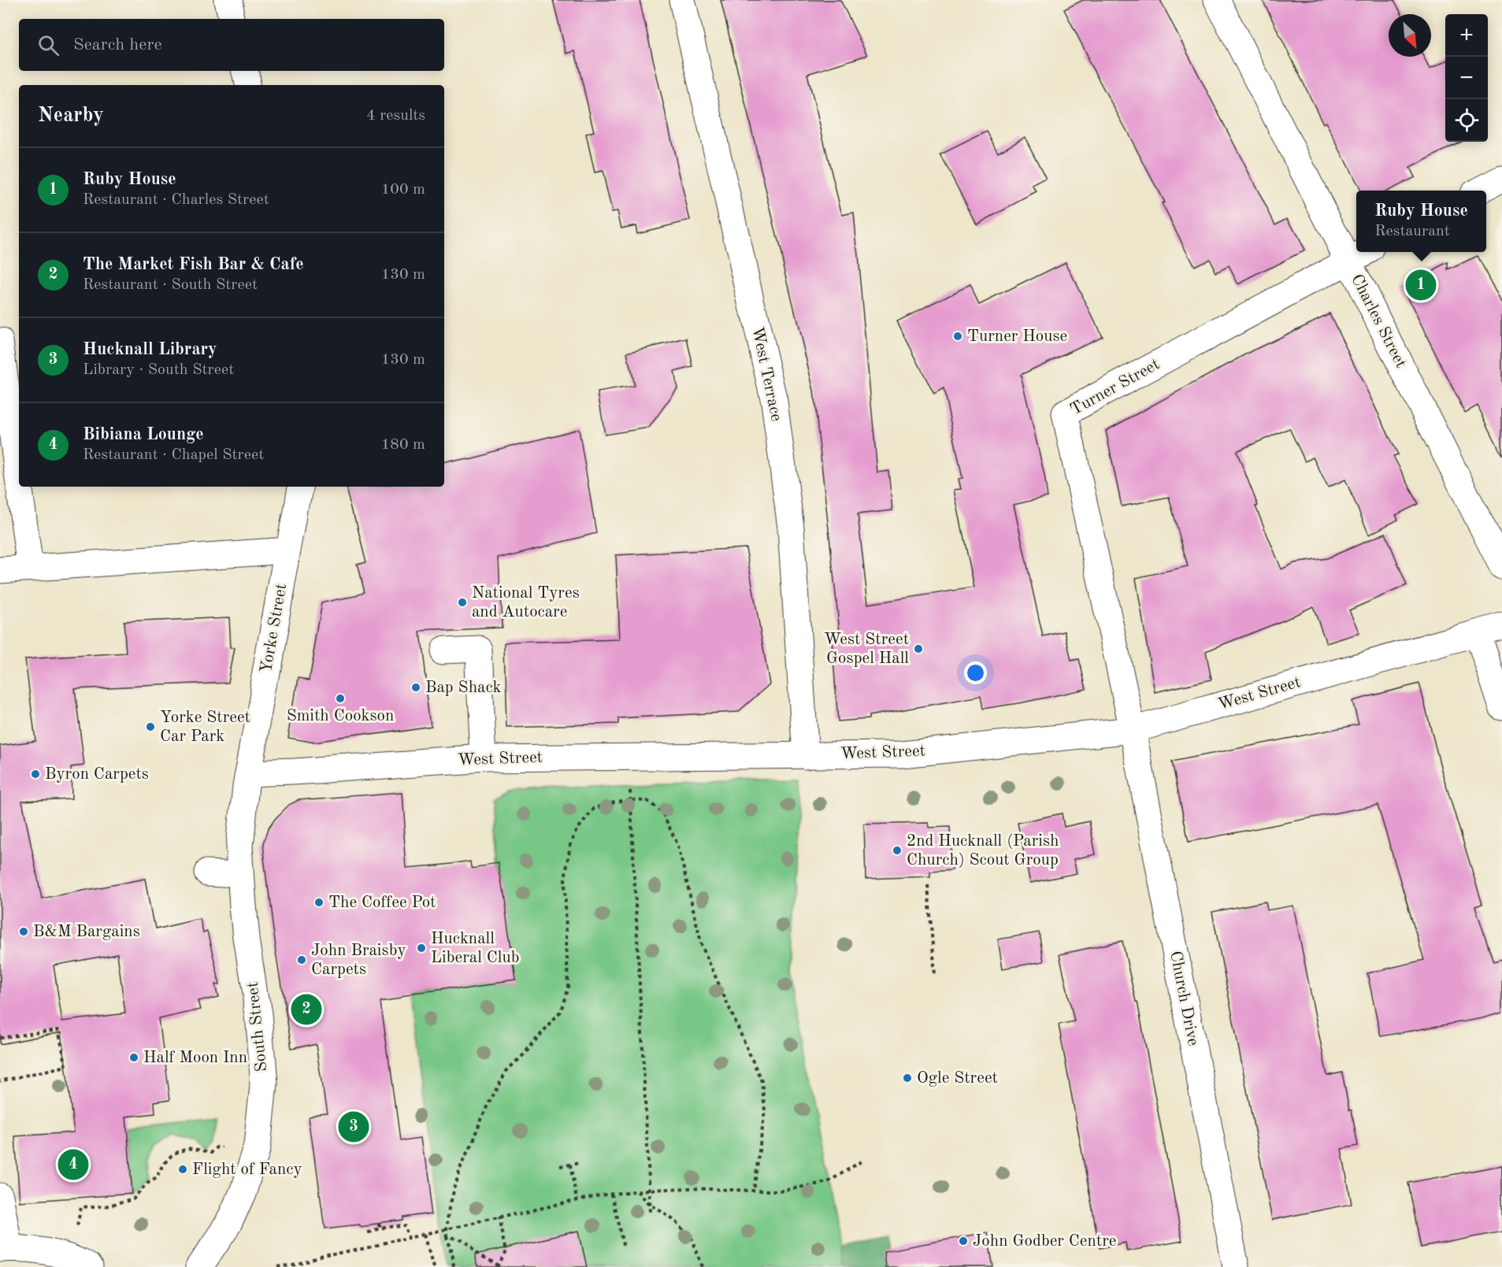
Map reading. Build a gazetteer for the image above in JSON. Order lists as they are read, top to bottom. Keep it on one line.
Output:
{"streets":{"street":["Charles Street","West Terrace","Turner Street","Yorke Street","West Street","Church Drive","South Street"]},"crossings":[["Charles Street","Turner Street"],["West Terrace","West Street"],["Turner Street","West Street"],["Turner Street","Church Drive"],["Yorke Street","West Street"],["Yorke Street","South Street"],["West Street","Church Drive"],["West Street","South Street"]],"places":["Turner House","National Tyres and Autocare","West Street Gospel Hall","Bap Shack","Smith Cookson","Yorke Street Car Park","Byron Carpets","2nd Hucknall (Parish Church) Scout Group","The Coffee Pot","B&M Bargains","Hucknall Liberal Club","John Braisby Carpets","Half Moon Inn","Ogle Street","Flight of Fancy","John Godber Centre"],"north":"bottom right","page":{"map_buttons":["+","−"],"search":"Search here","heading":["Nearby","4 results"],"list":[{"mark":"1","name":"Ruby House","note":"Restaurant · Charles Street","value":"100 m"},{"mark":"2","name":"The Market Fish Bar & Cafe","note":"Restaurant · South Street","value":"130 m"},{"mark":"3","name":"Hucknall Library","note":"Library · South Street","value":"130 m"},{"mark":"4","name":"Bibiana Lounge","note":"Restaurant · Chapel Street","value":"180 m"}],"popup":["Ruby House","Restaurant"],"pins":["1","2","3","4"]}}
